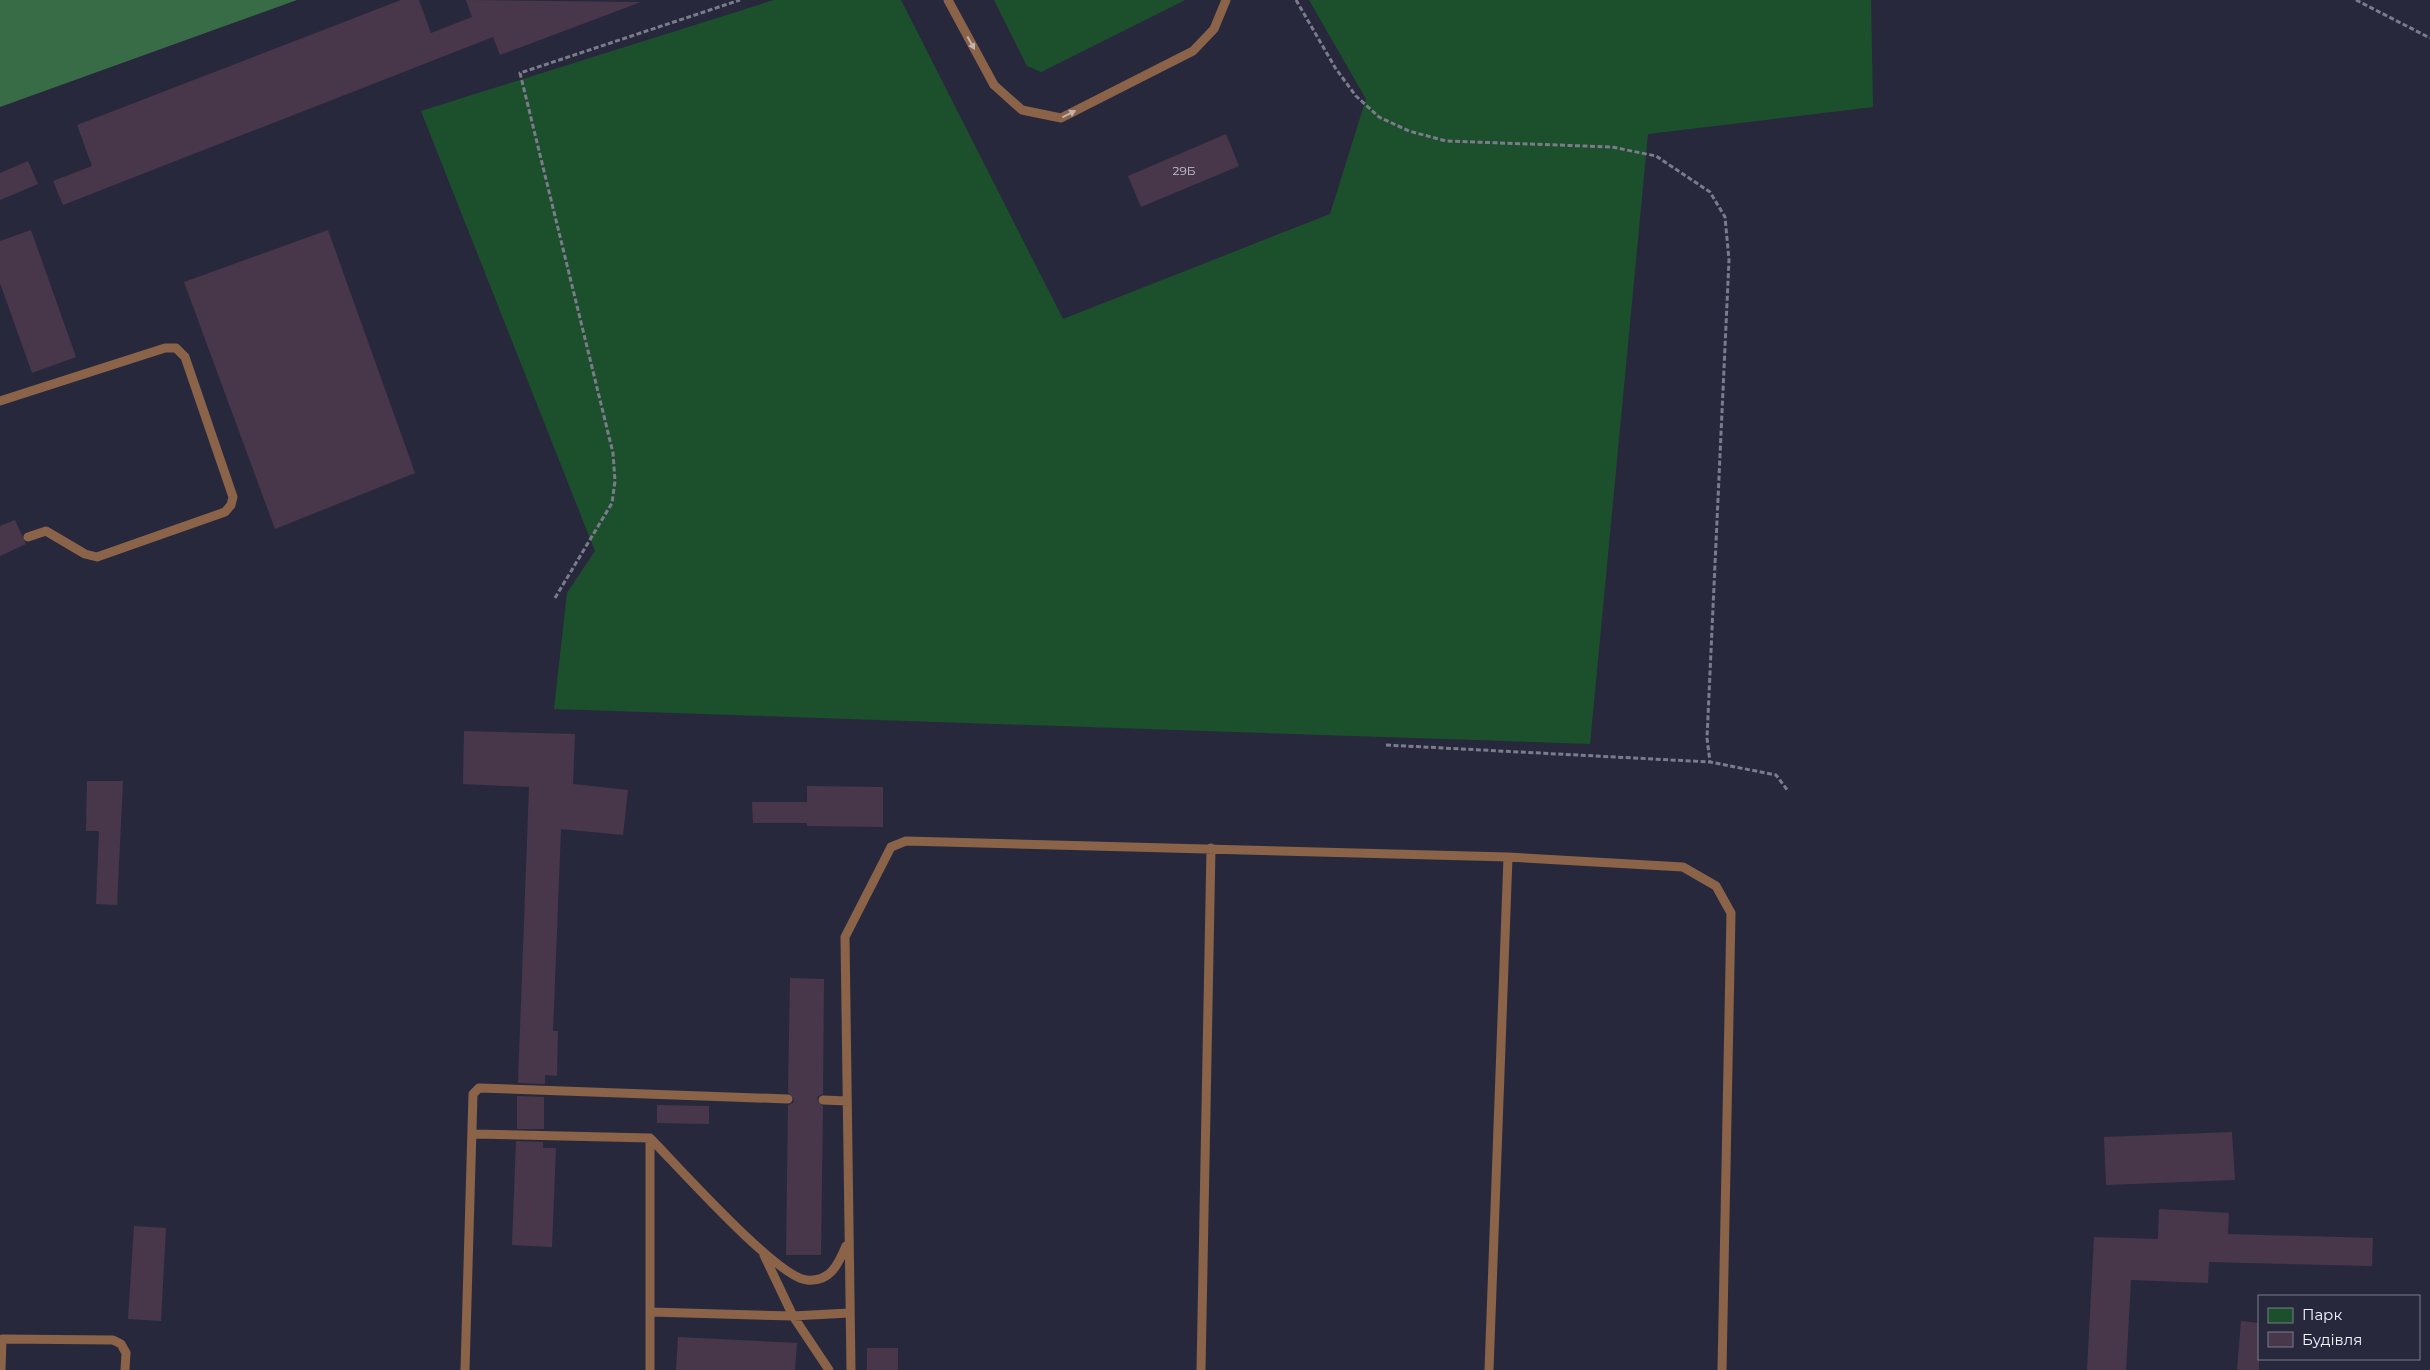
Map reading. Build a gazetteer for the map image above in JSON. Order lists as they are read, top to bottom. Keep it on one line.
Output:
{"house_numbers":["29Б"],"legend":["Парк","Будівля"]}
